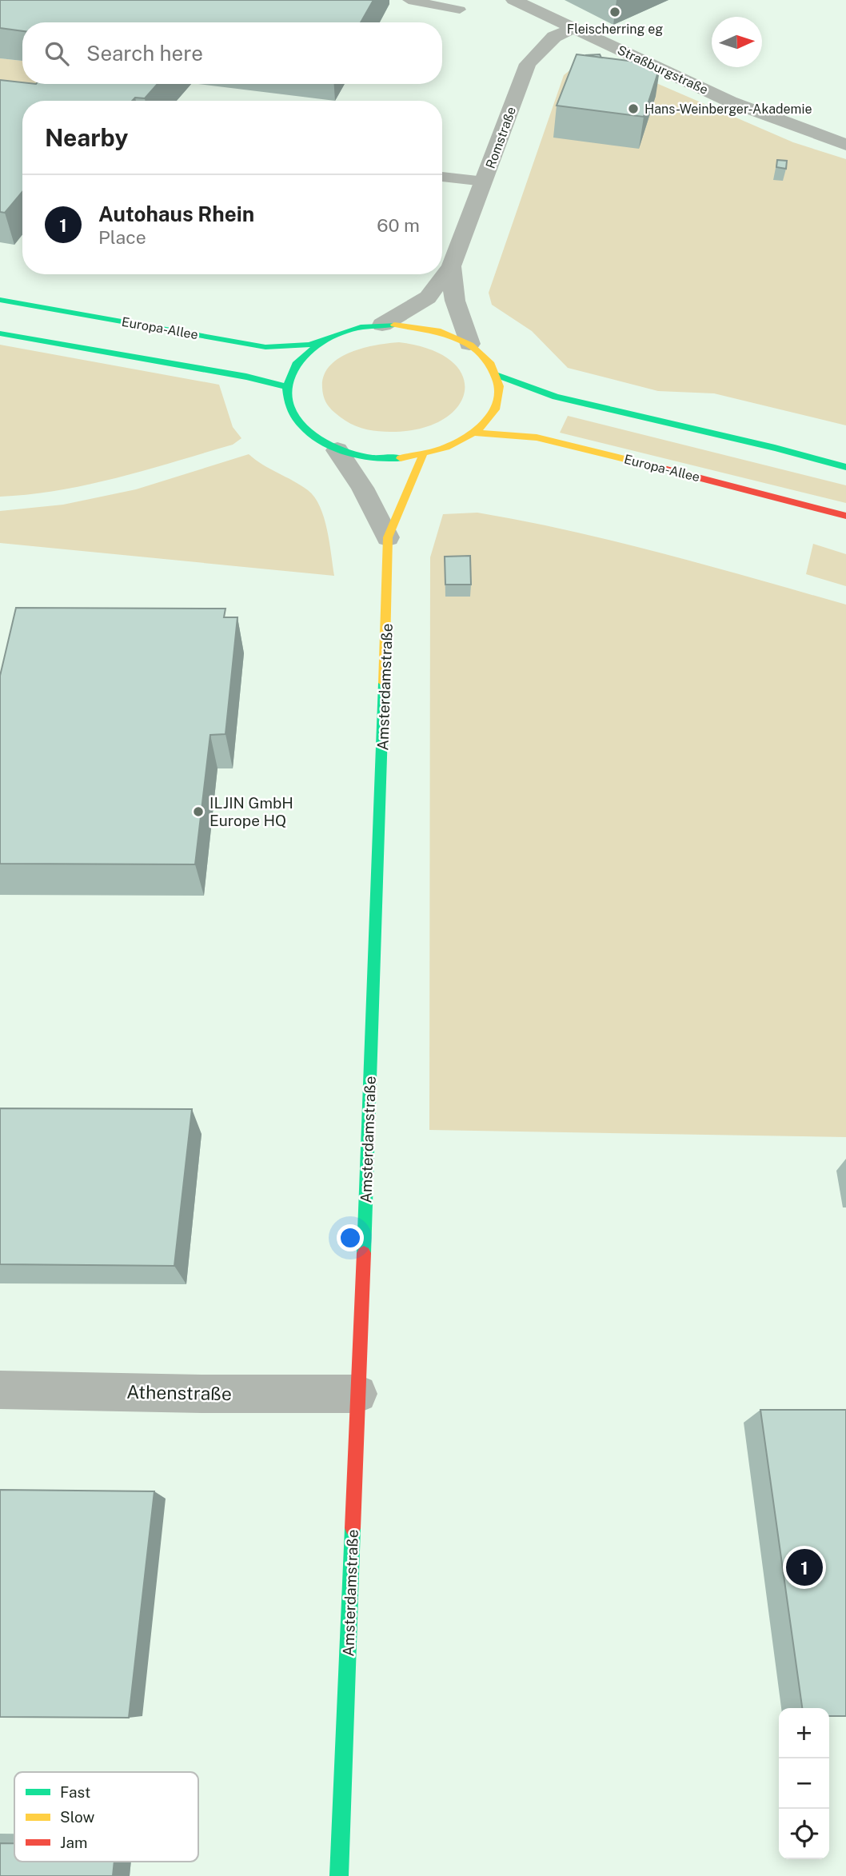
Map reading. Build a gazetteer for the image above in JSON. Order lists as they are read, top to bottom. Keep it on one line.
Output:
{"streets":{"street":["Straßburgstraße","Romstraße","Europa-Allee","Amsterdamstraße","Athenstraße"]},"crossings":[["Straßburgstraße","Romstraße"],["Romstraße","Europa-Allee"],["Romstraße","Amsterdamstraße"],["Europa-Allee","Amsterdamstraße"],["Amsterdamstraße","Athenstraße"]],"places":["Fleischerring eg","Hans-Weinberger-Akademie","ILJIN GmbH Europe HQ"],"legend":["Fast","Slow","Jam"],"north":"right","page":{"search":"Search here","heading":"Nearby","list":[{"mark":"1","name":"Autohaus Rhein","note":"Place","value":"60 m"}],"pins":"1","map_buttons":["+","−"]}}
